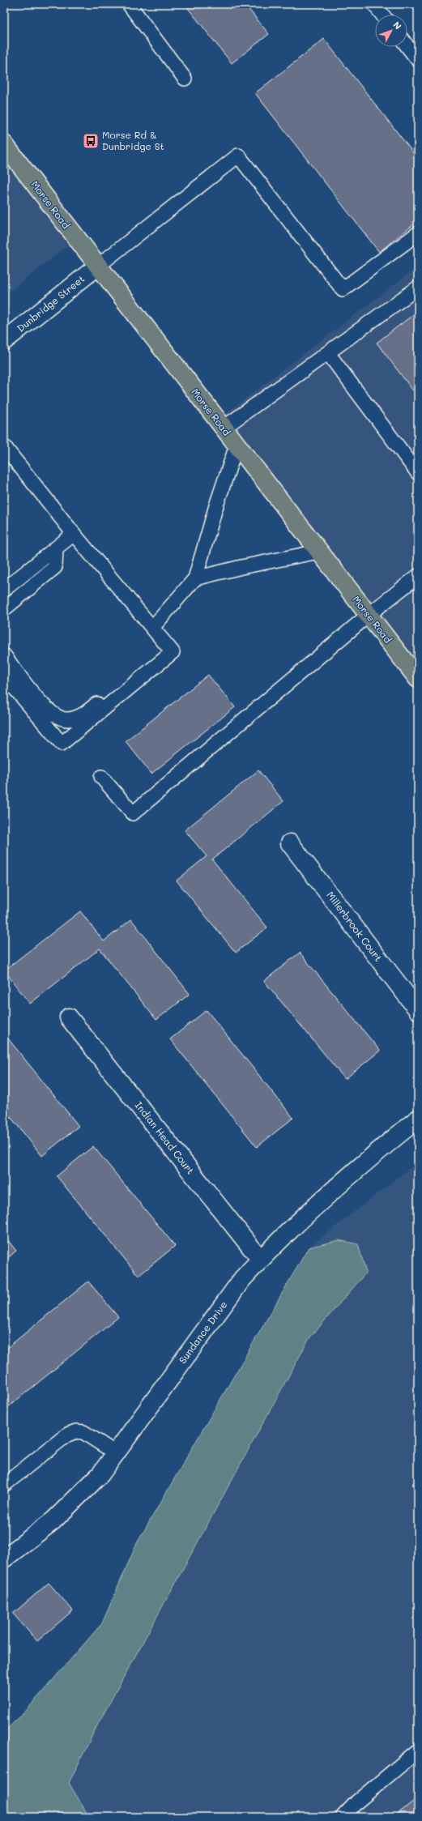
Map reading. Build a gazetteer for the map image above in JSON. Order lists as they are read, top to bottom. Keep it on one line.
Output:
{"streets":{"main road":["Morse Road"],"street":["Dunbridge Street","Millerbrook Court","Indian Head Court","Sundance Drive"]},"crossings":[["Morse Road","Dunbridge Street"],["Indian Head Court","Sundance Drive"]],"places":{"bus stop":["Morse Rd & Dunbridge St"]},"north":"top right"}
